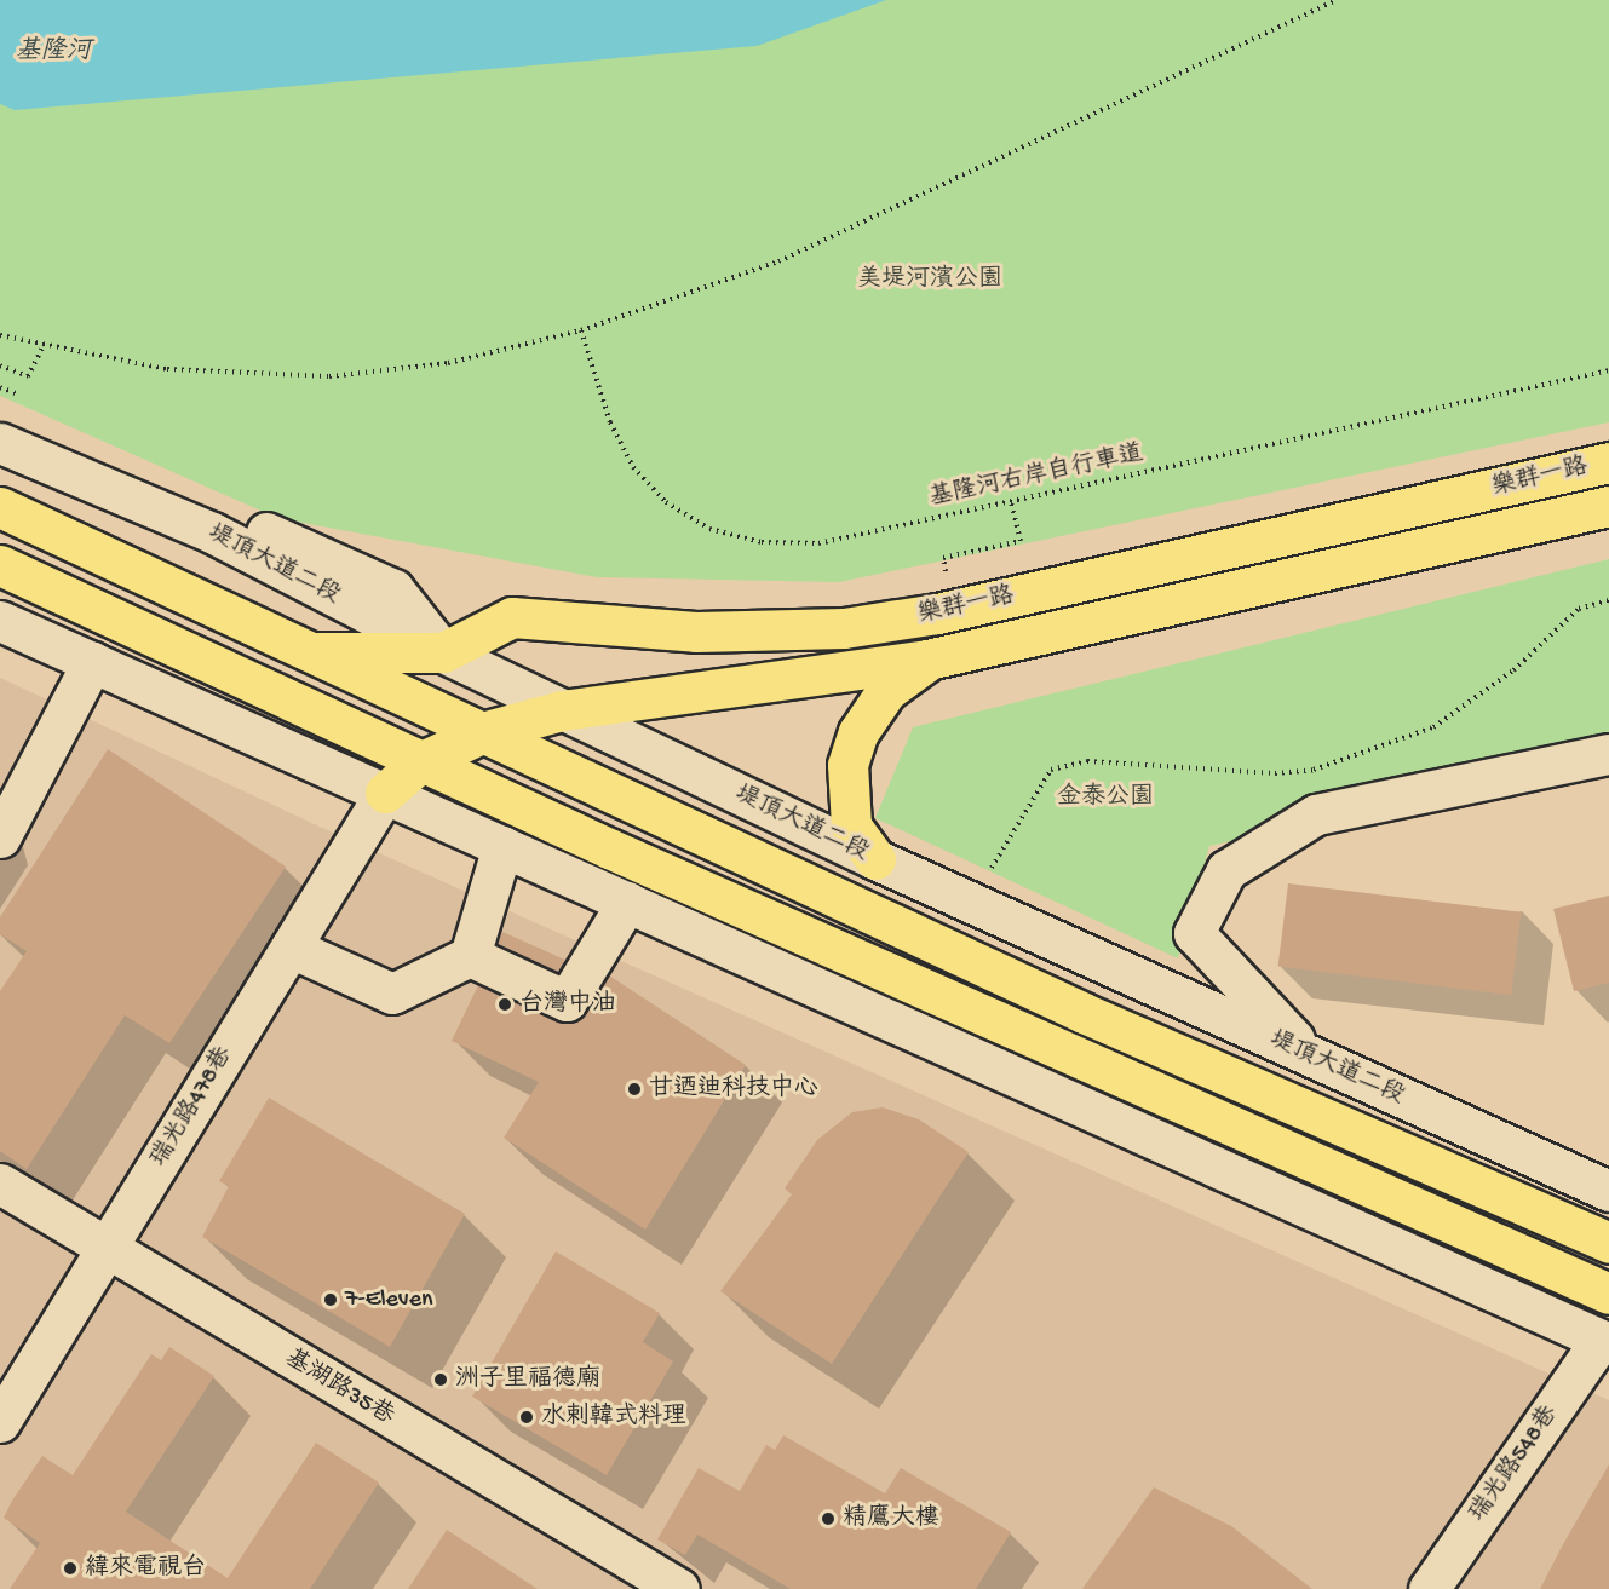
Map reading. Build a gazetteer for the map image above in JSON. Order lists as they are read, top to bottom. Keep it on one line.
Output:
{"streets":{"main road":["樂群一路"],"street":["堤頂大道二段","瑞光路478巷","基湖路35巷","瑞光路548巷"],"path":["基隆河右岸自行車道"]},"crossings":[["樂群一路","堤頂大道二段"],["樂群一路","瑞光路478巷"],["瑞光路478巷","基湖路35巷"]],"water":["基隆河"],"parks":["美堤河濱公園","金泰公園"],"places":["台灣中油","甘迺迪科技中心","7-Eleven","洲子里福德廟","水剌韓式料理","精鷹大樓","緯來電視台"]}
